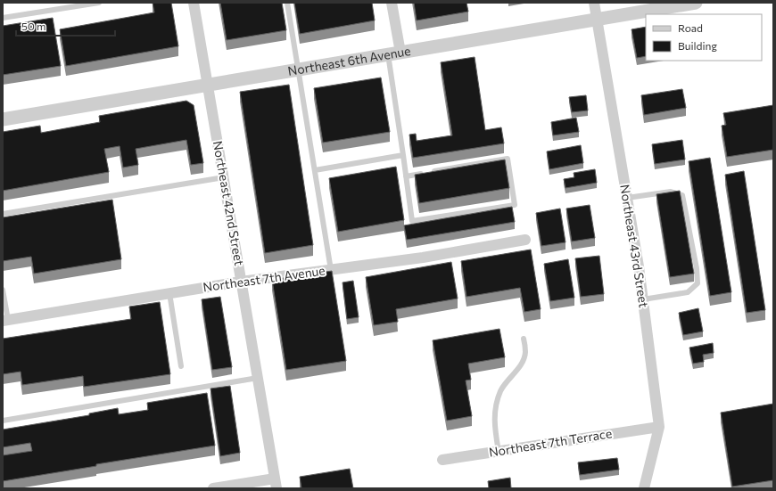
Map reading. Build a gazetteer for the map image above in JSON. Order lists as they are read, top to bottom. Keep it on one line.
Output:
{"streets":{"street":["Northeast 6th Avenue","Northeast 42nd Street","Northeast 43rd Street","Northeast 7th Avenue","Northeast 7th Terrace"]},"crossings":[["Northeast 6th Avenue","Northeast 42nd Street"],["Northeast 6th Avenue","Northeast 43rd Street"],["Northeast 42nd Street","Northeast 7th Avenue"],["Northeast 43rd Street","Northeast 7th Terrace"]],"legend":["Road","Building"],"scale_bar":"50 m"}
